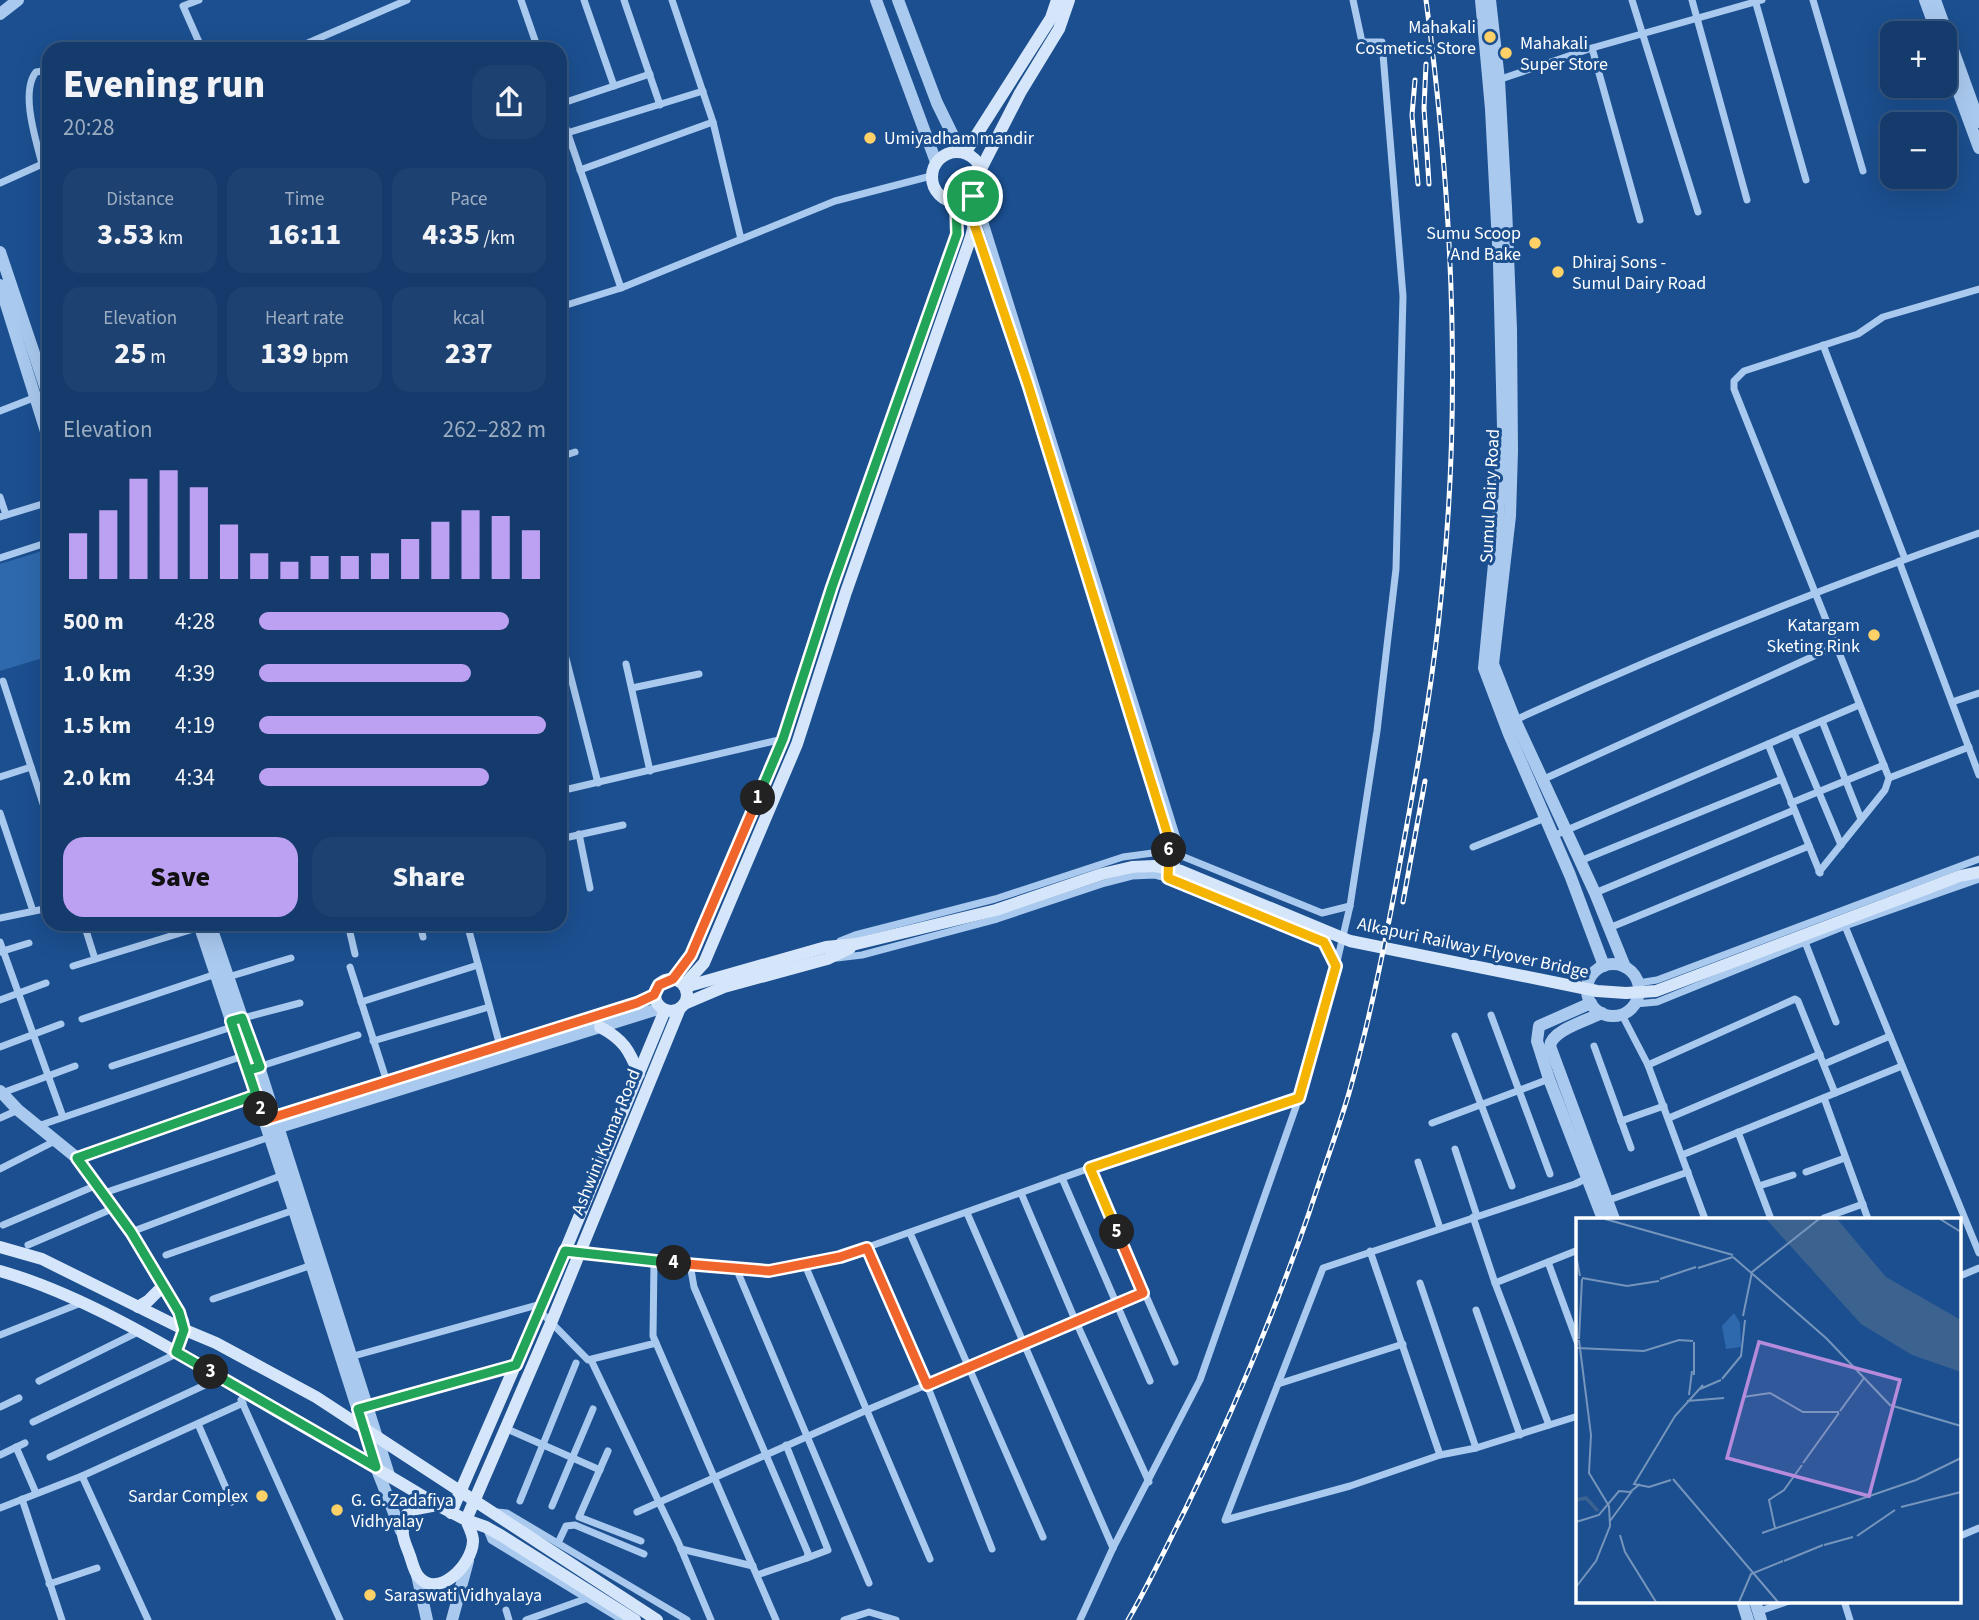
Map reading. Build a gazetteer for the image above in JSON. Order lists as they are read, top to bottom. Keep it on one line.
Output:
{"streets":{"main road":["Alkapuri Railway Flyover Bridge","Ashwini Kumar Road"],"street":["Sumul Dairy Road"]},"places":["Mahakali Cosmetics Store","Mahakali Super Store","Umiyadham mandir","Sumu Scoop And Bake","Dhiraj Sons - Sumul Dairy Road","Katargam Sketing Rink","Sardar Complex","G. G. Zadafiya Vidhyalay","Saraswati Vidhyalaya"],"page":{"map_buttons":["+","−"],"heading":["Evening run","20:28"],"stats":[["Distance","3.53 km"],["Time","16:11"],["Pace","4:35 /km"],["Elevation","25 m"],["Heart rate","139 bpm"],["kcal","237"]],"chart":["Elevation","262–282 m"],"list":[{"name":"500 m","note":"4:28"},{"name":"1.0 km","note":"4:39"},{"name":"1.5 km","note":"4:19"},{"name":"2.0 km","note":"4:34"}],"pins":["1","6","2","5","4","3"],"buttons":["Save","Share"]}}
